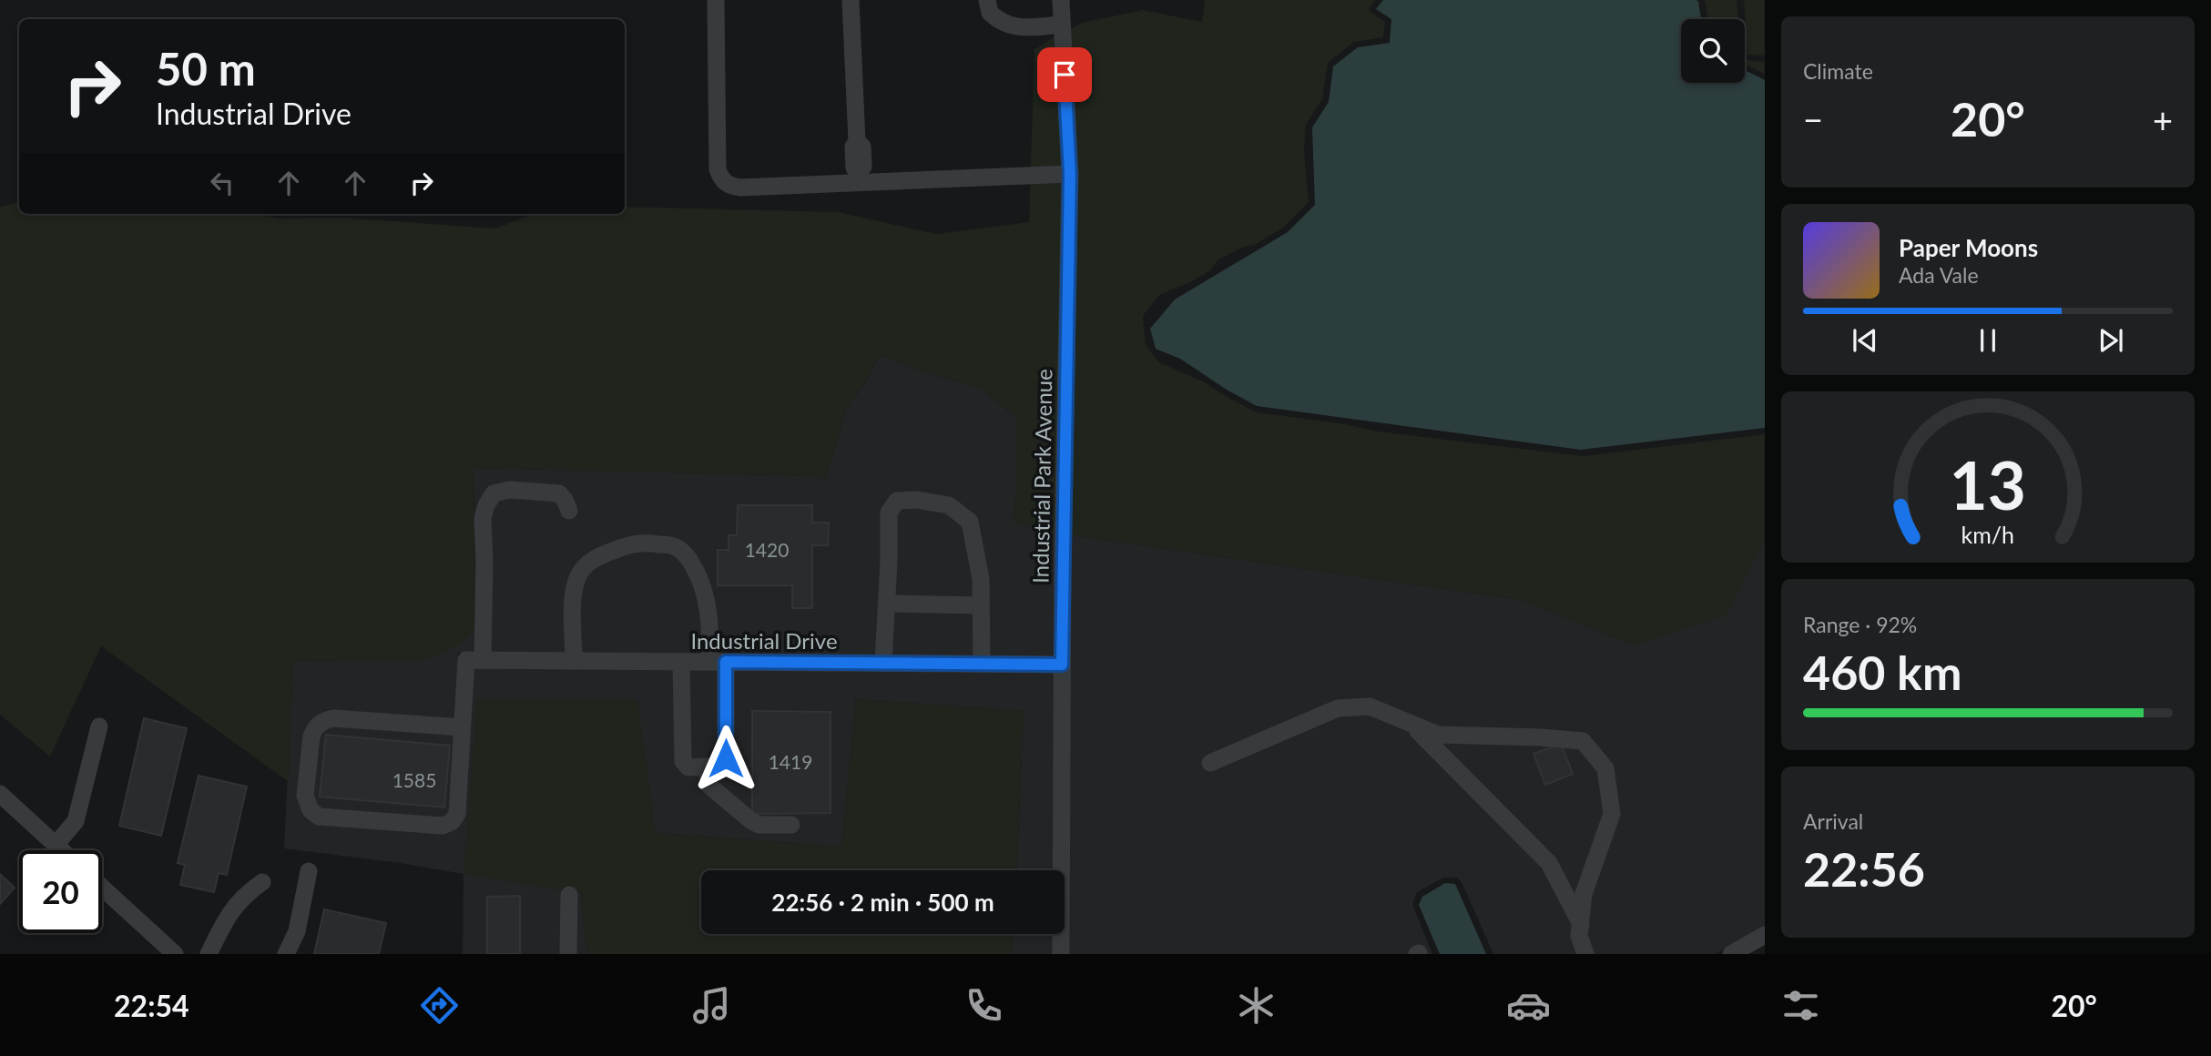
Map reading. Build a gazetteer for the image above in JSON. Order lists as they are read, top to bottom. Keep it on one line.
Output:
{"streets":{"street":["Industrial Park Avenue","Industrial Drive"]},"crossings":[["Industrial Park Avenue","Industrial Drive"]],"house_numbers":["1420","1419","1585"],"page":{"tile":["Climate",["Range · 92%","460 km"],["Arrival","22:56"]],"turn":["50 m","Industrial Drive"],"heat":["−","20°","+"],"song":["Paper Moons","Ada Vale"],"limit":"20","trip":"22:56 · 2 min · 500 m","tabs":["22:54","20°"],"gauge":["13","km/h"]}}
